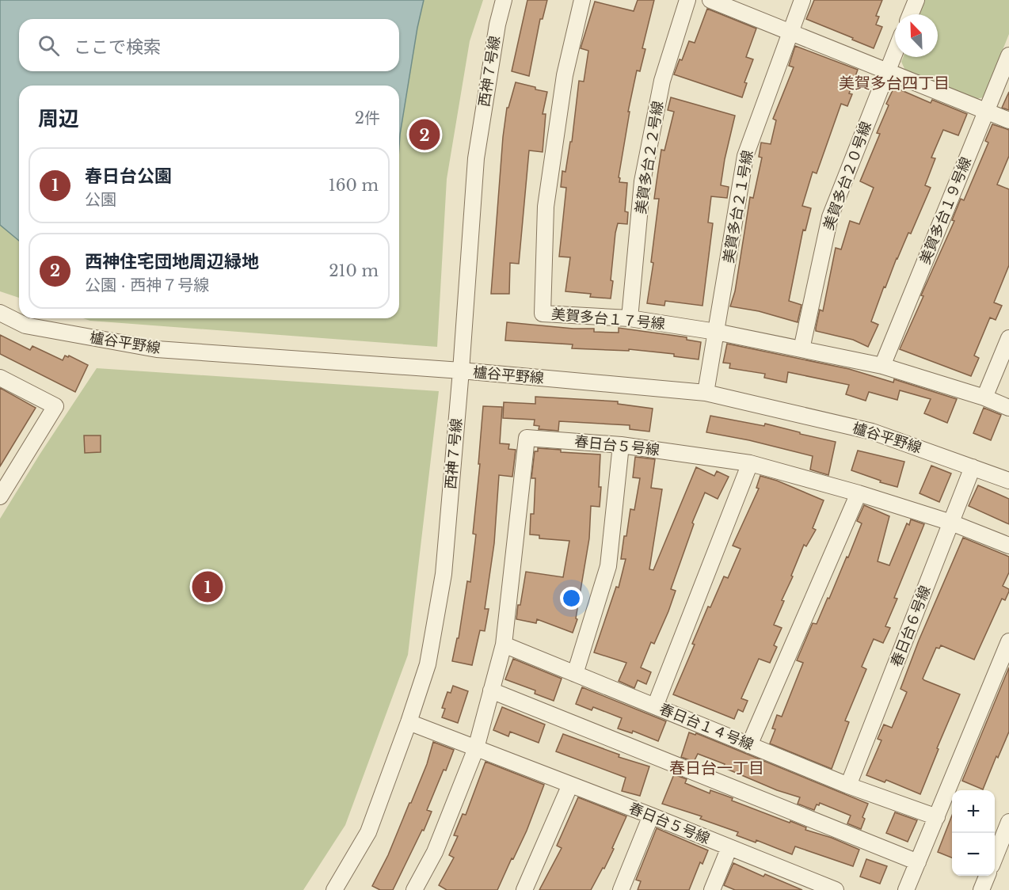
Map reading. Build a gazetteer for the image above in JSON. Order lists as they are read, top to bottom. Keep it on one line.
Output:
{"streets":{"street":["西神７号線","美賀多台２２号線","美賀多台２０号線","美賀多台２１号線","美賀多台１９号線","美賀多台１７号線","櫨谷平野線","春日台５号線","春日台６号線","春日台１４号線"]},"crossings":[["西神７号線","櫨谷平野線"],["西神７号線","春日台５号線"],["美賀多台２２号線","美賀多台１７号線"],["美賀多台２０号線","美賀多台１７号線"],["美賀多台２１号線","美賀多台１７号線"],["美賀多台２１号線","櫨谷平野線"],["美賀多台１９号線","美賀多台１７号線"],["櫨谷平野線","春日台６号線"],["春日台５号線","春日台６号線"],["春日台５号線","春日台１４号線"],["春日台６号線","春日台１４号線"]],"districts":["美賀多台四丁目","春日台一丁目"],"north":"top left","page":{"search":"ここで検索","heading":["周辺","2件"],"pins":["2","1"],"list":[{"mark":"1","name":"春日台公園","note":"公園","value":"160 m"},{"mark":"2","name":"西神住宅団地周辺緑地","note":"公園 · 西神７号線","value":"210 m"}],"map_buttons":["+","−"]}}
